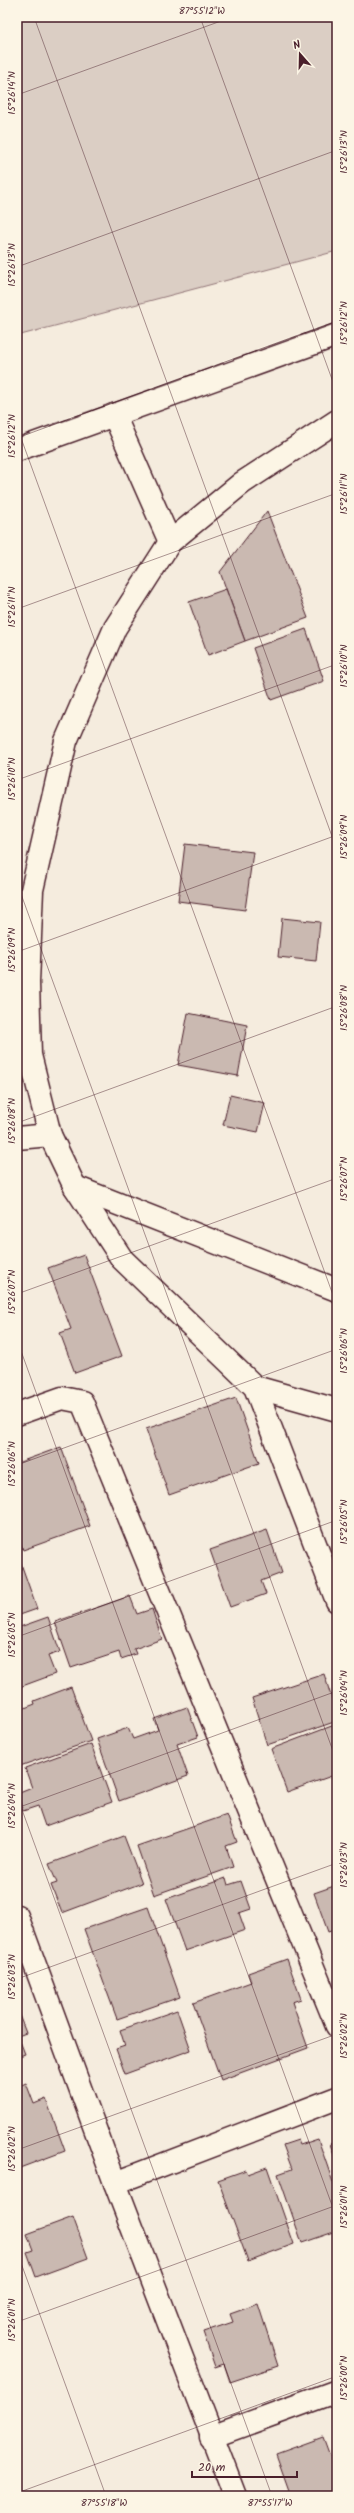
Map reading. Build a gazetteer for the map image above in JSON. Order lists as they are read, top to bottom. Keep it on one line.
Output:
{"scale_bar":"20 m","north":"top","coordinates":["87°55'12\"W","15°26'14\"N","15°26'13\"N","15°26'12\"N","15°26'11\"N","15°26'10\"N","15°26'09\"N","15°26'08\"N","15°26'07\"N","15°26'06\"N","15°26'05\"N","15°26'04\"N","15°26'03\"N","15°26'02\"N","15°26'01\"N","15°26'00\"N","87°55'18\"W","87°55'17\"W"]}
